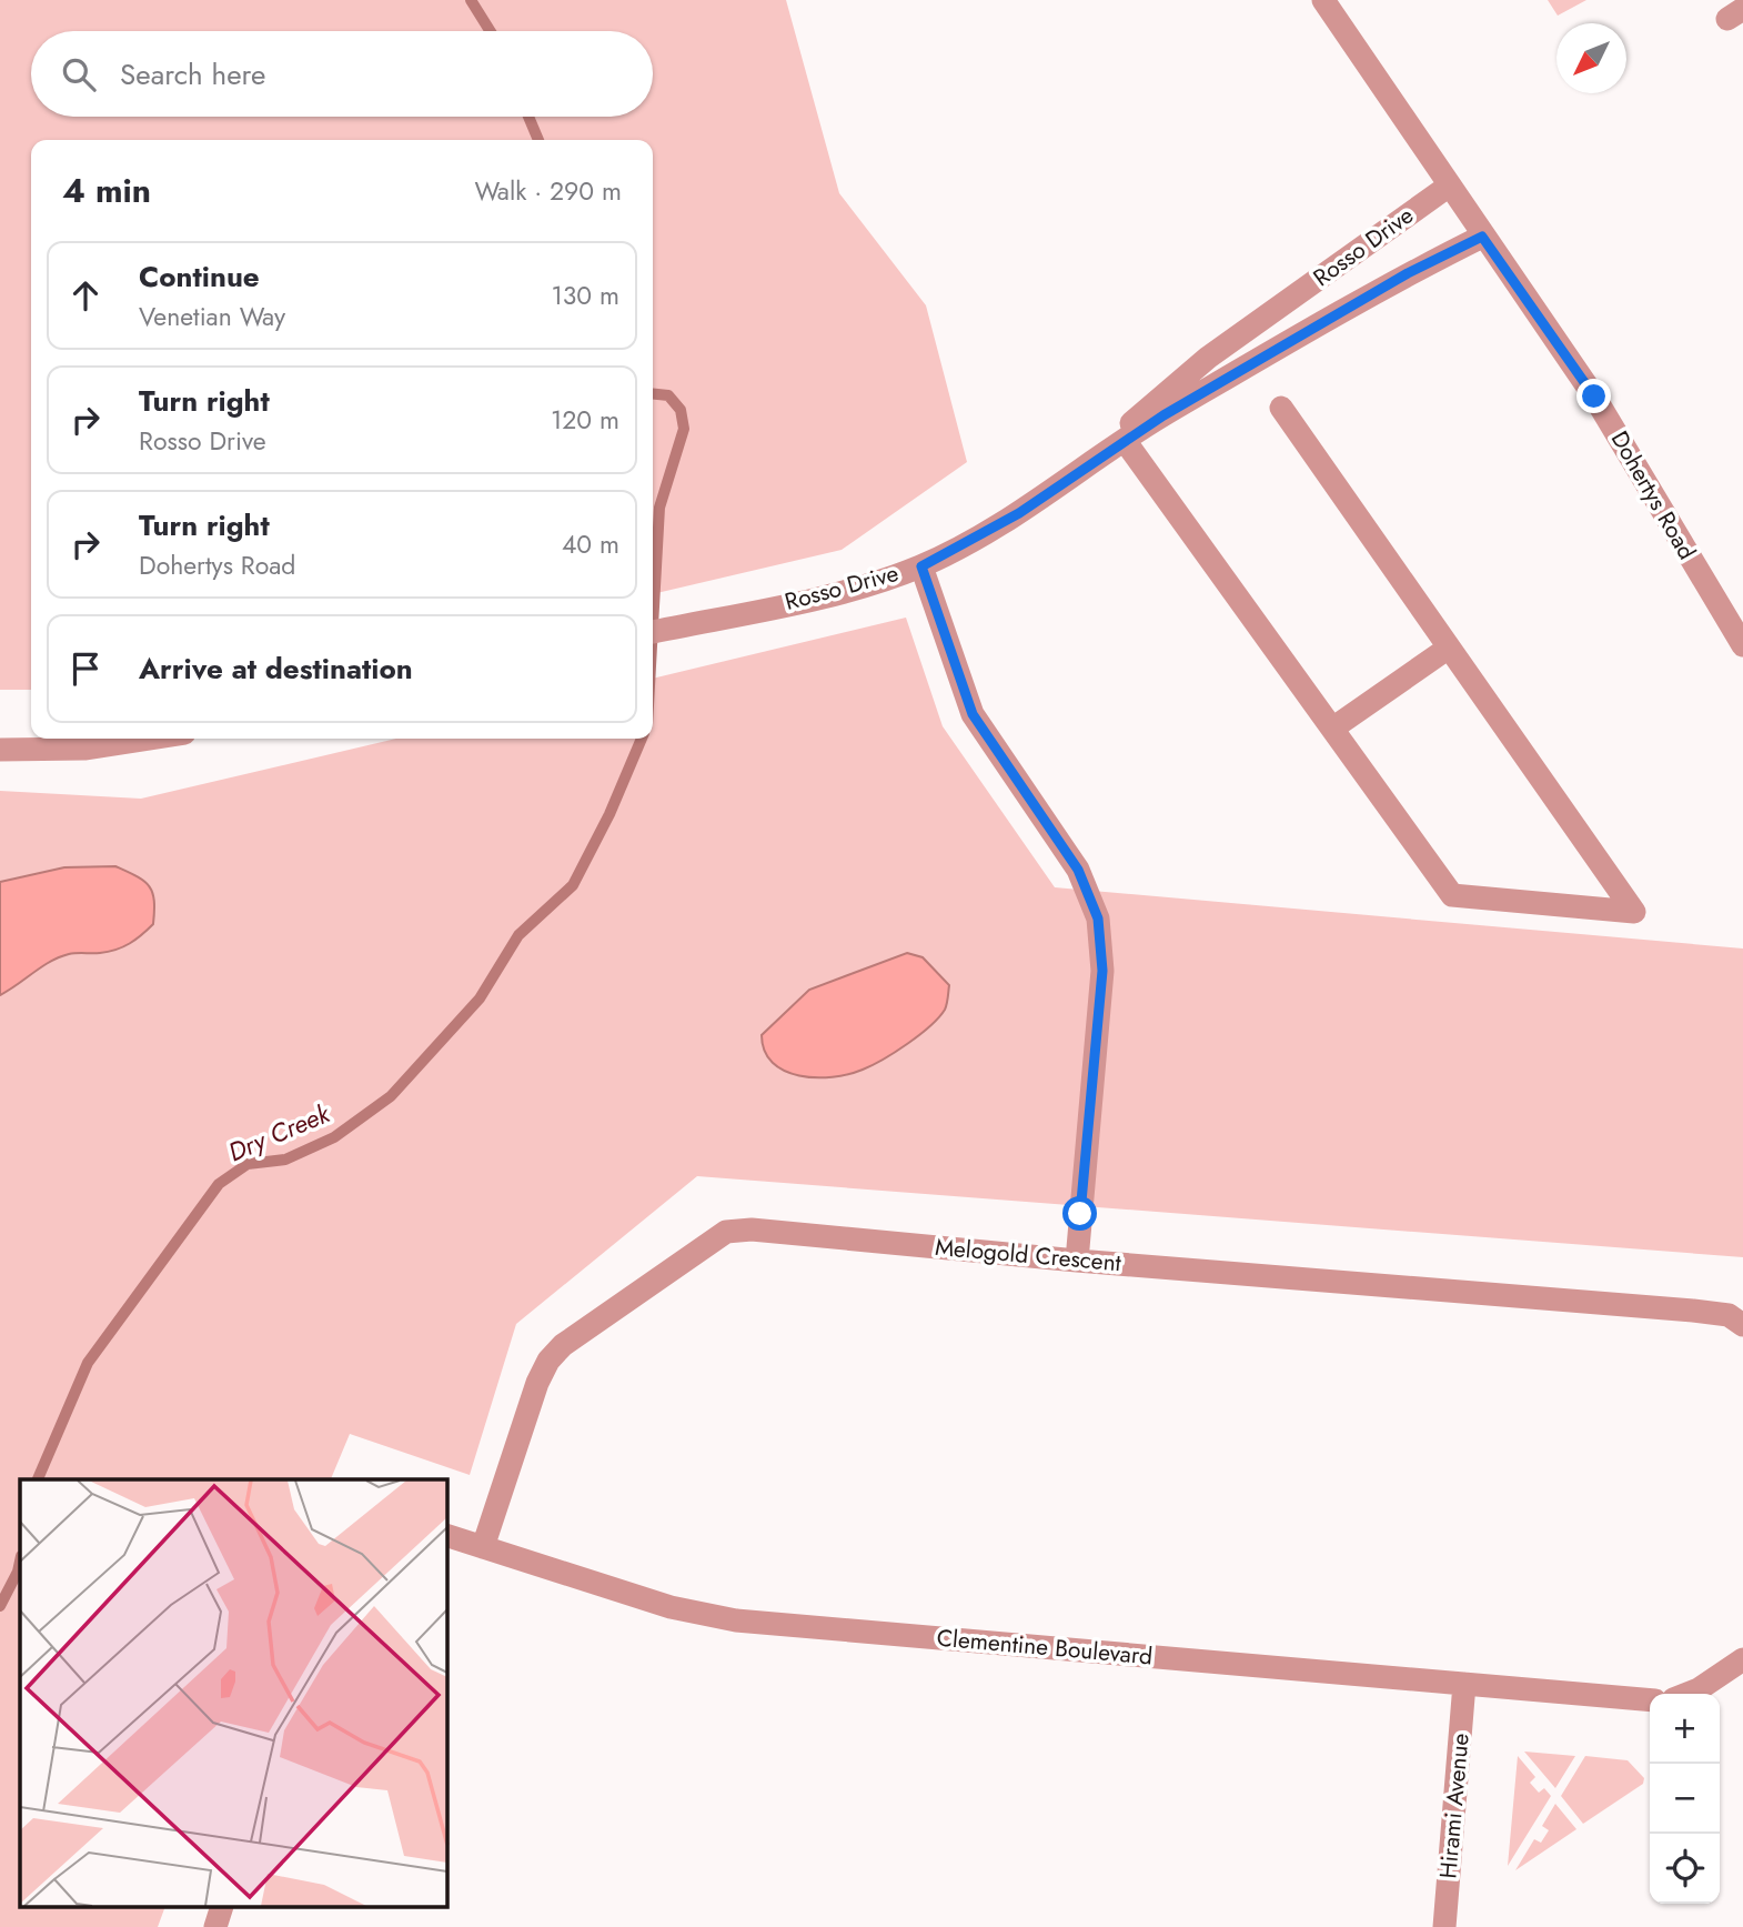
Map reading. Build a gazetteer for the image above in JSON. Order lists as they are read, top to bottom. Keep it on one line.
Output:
{"streets":{"street":["Rosso Drive","Dohertys Road","Melogold Crescent","Clementine Boulevard","Hirami Avenue"]},"crossings":[["Rosso Drive","Dohertys Road"],["Melogold Crescent","Clementine Boulevard"],["Clementine Boulevard","Hirami Avenue"]],"water":["Dry Creek"],"north":"bottom left","page":{"search":"Search here","heading":["4 min","Walk · 290 m"],"list":[["Continue","Venetian Way","130 m"],["Turn right","Rosso Drive","120 m"],["Turn right","Dohertys Road","40 m"],"Arrive at destination"],"map_buttons":["+","−"]}}
